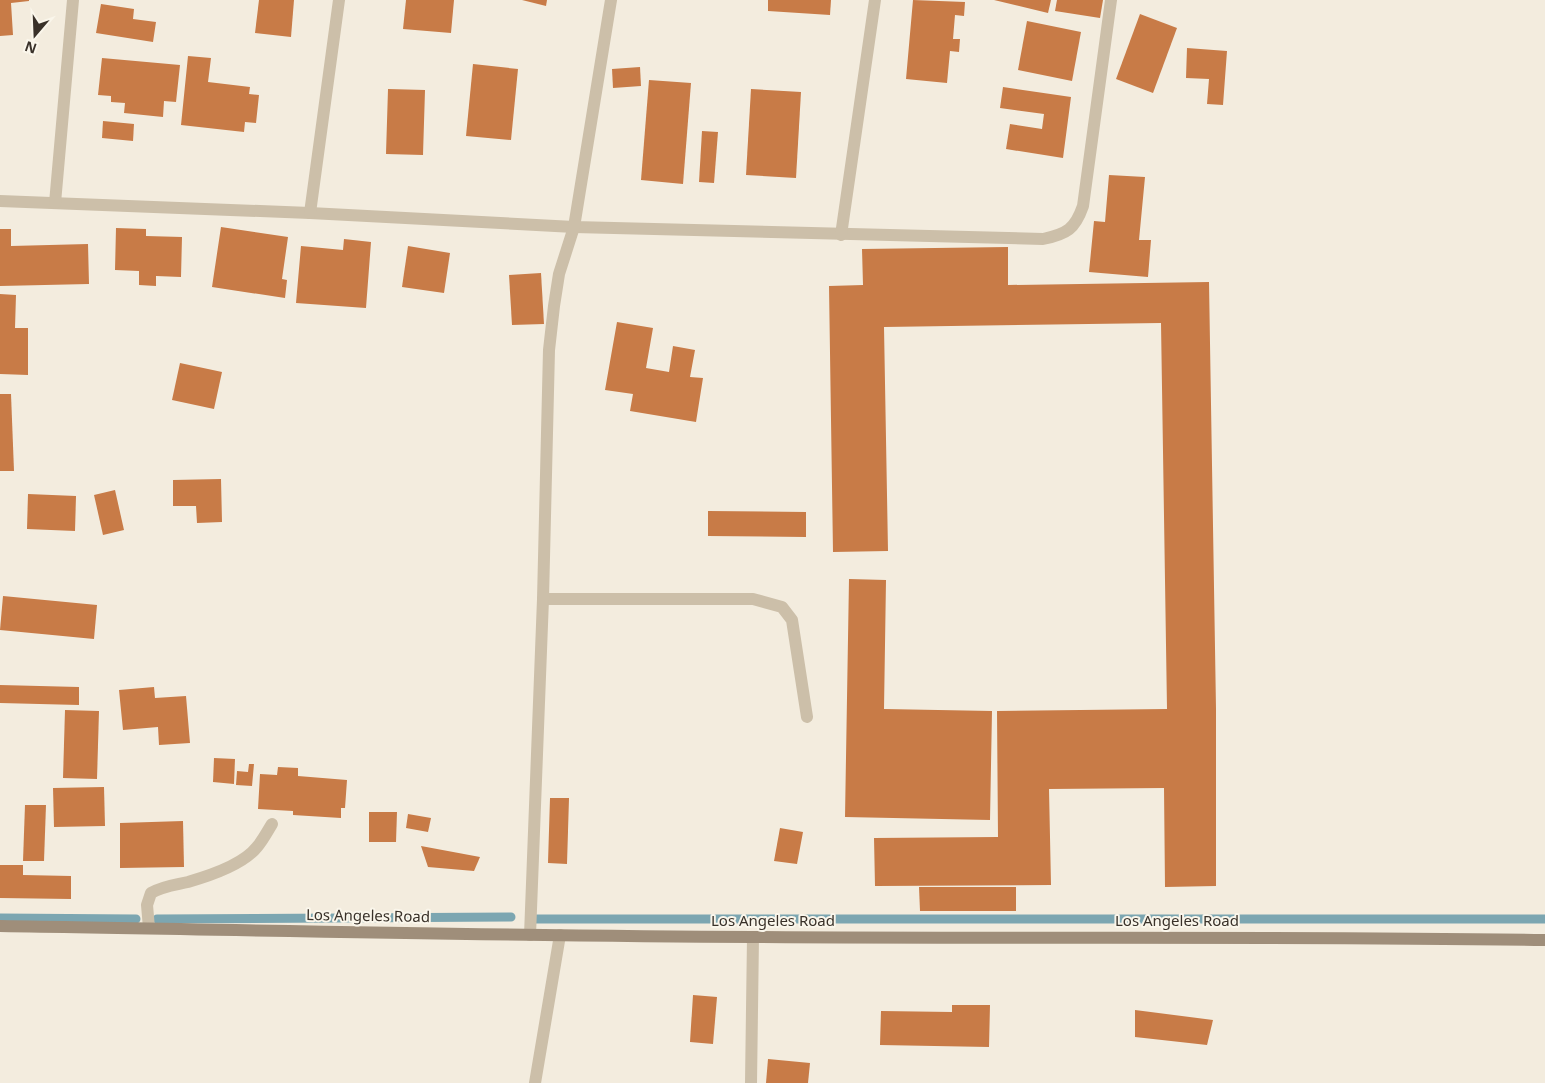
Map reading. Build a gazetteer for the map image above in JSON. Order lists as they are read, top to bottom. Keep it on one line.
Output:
{"streets":{"main road":["Los Angeles Road"]},"north":"bottom"}
